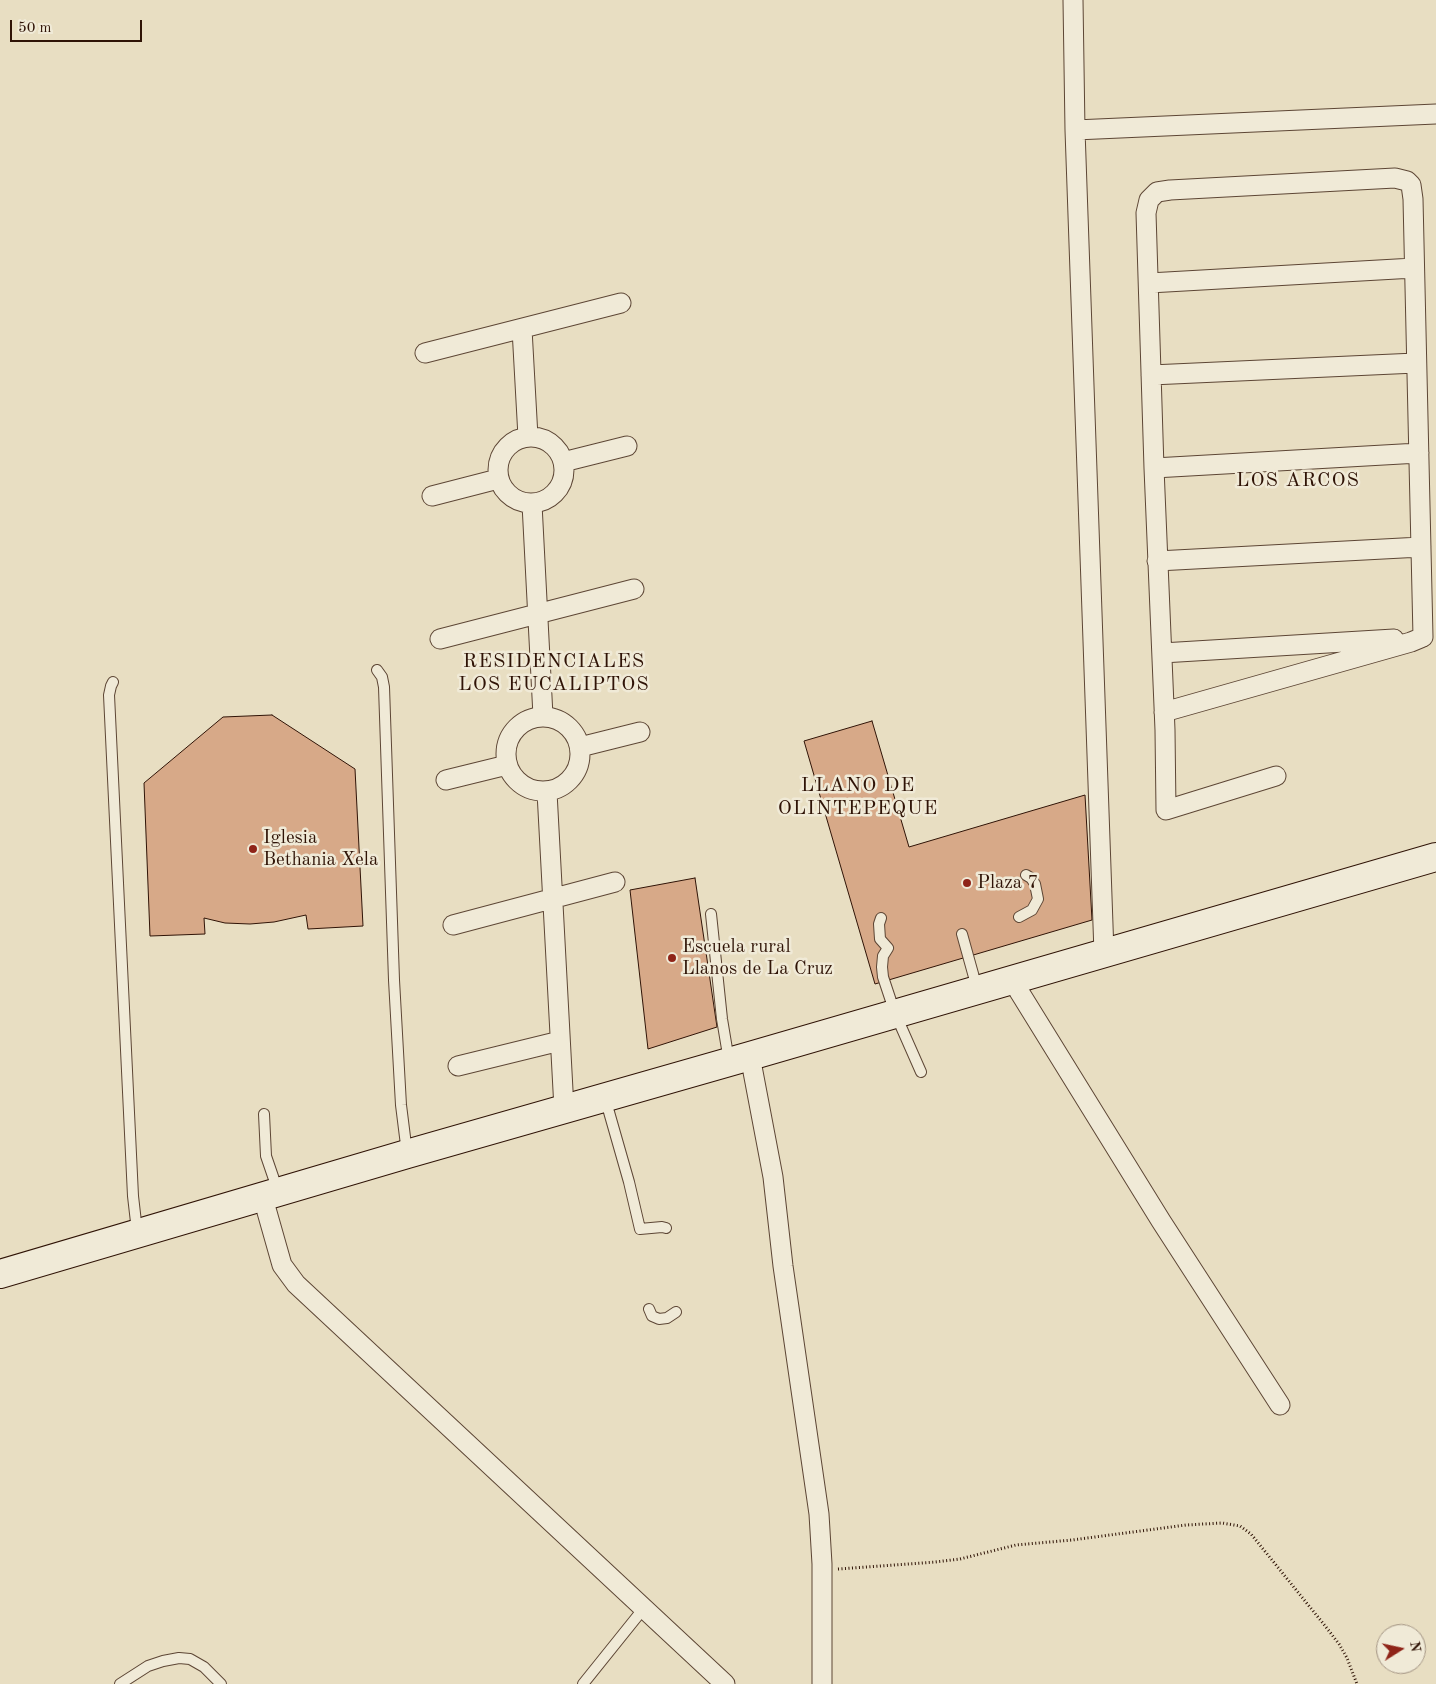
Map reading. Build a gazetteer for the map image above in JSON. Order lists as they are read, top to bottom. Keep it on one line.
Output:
{"districts":["LOS ARCOS","RESIDENCIALES LOS EUCALIPTOS","LLANO DE OLINTEPEQUE"],"places":["Iglesia Bethania Xela","Plaza 7","Escuela rural Llanos de La Cruz"],"scale_bar":"50 m","north":"right"}
